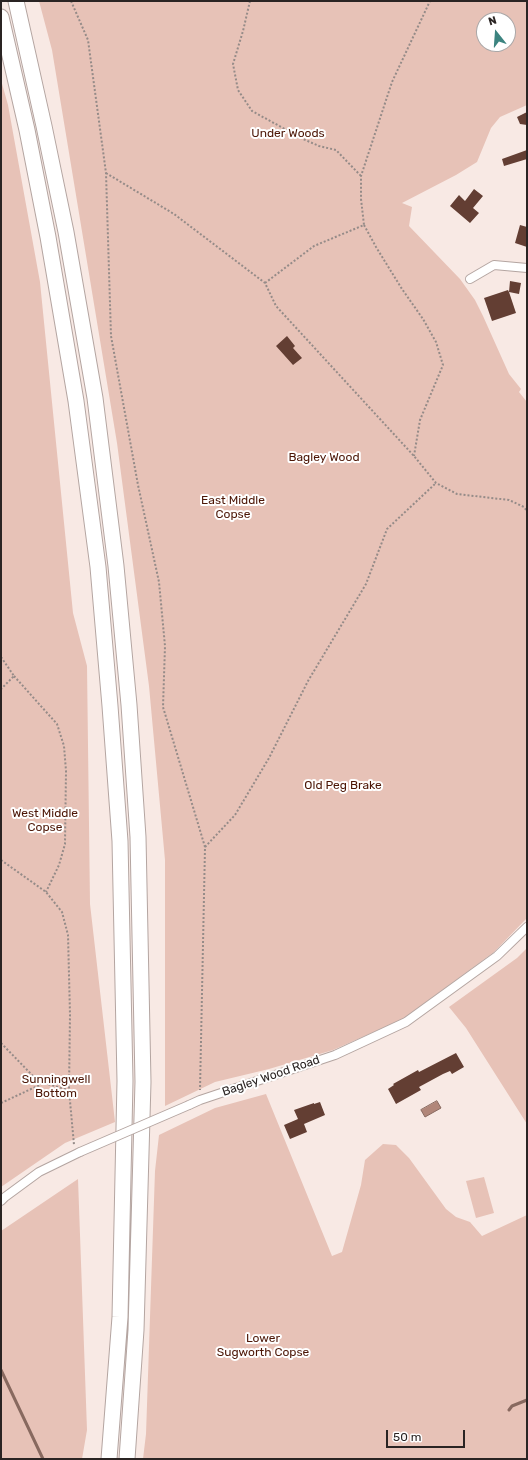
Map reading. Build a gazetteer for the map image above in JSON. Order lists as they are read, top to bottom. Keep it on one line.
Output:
{"streets":{"street":["Bagley Wood Road"]},"parks":["Under Woods","Bagley Wood","East Middle Copse","Old Peg Brake","West Middle Copse","Sunningwell Bottom","Lower Sugworth Copse"],"scale_bar":"50 m","north":"top"}
